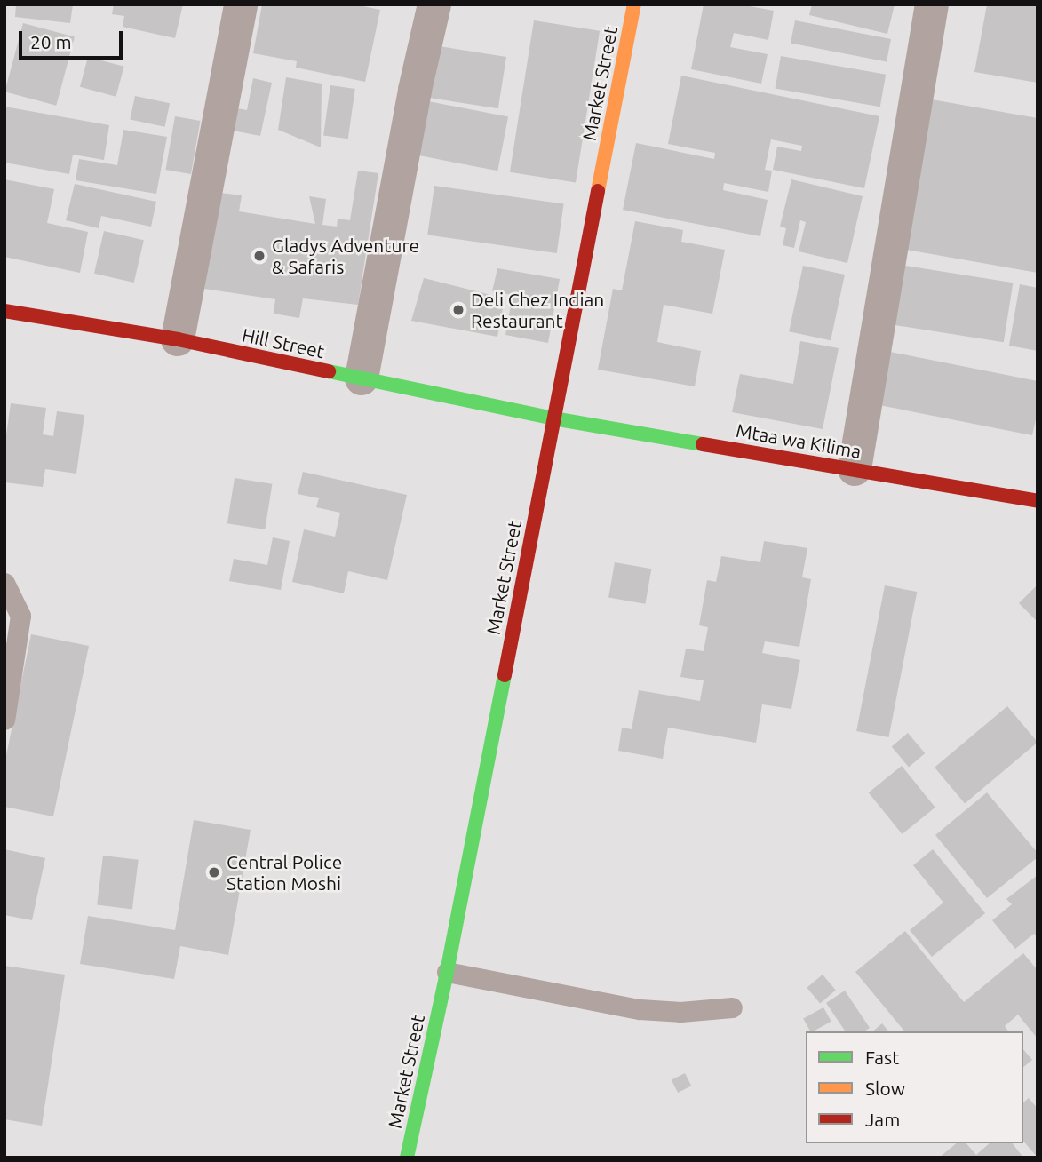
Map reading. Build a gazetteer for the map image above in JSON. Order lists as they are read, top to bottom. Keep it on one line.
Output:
{"streets":{"street":["Market Street","Hill Street","Mtaa wa Kilima"]},"crossings":[["Market Street","Hill Street"],["Market Street","Mtaa wa Kilima"],["Hill Street","Mtaa wa Kilima"]],"places":["Gladys Adventure & Safaris","Deli Chez Indian Restaurant","Central Police Station Moshi"],"legend":["Fast","Slow","Jam"],"scale_bar":"20 m"}
